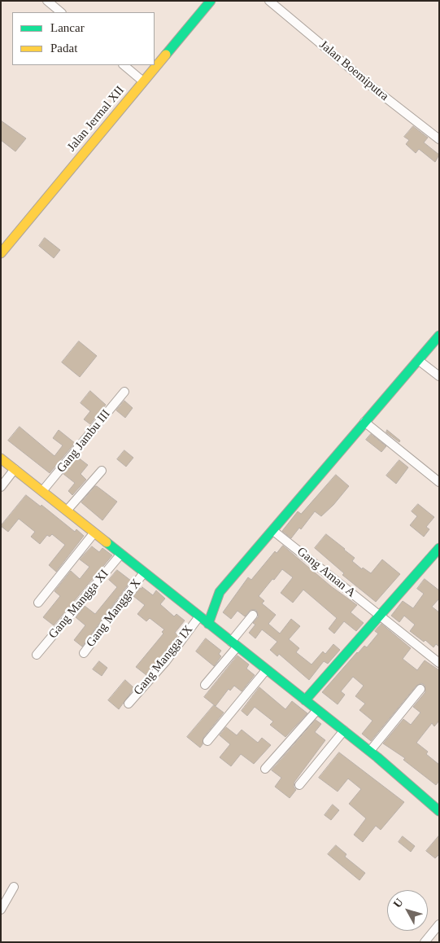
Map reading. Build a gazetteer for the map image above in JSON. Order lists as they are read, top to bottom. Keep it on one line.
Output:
{"streets":{"street":["Jalan Boemiputra","Jalan Jermal XII","Gang Jambu III","Gang Aman A","Gang Mangga XI","Gang Mangga X","Gang Mangga IX"]},"legend":["Lancar","Padat"],"north":"top left"}
